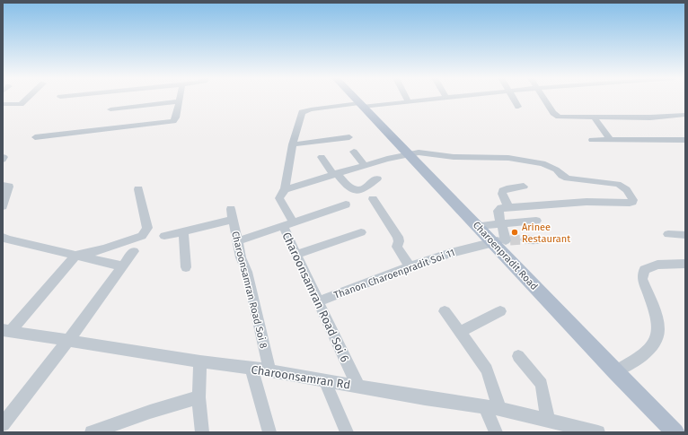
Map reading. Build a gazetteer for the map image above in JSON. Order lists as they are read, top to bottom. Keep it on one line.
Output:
{"streets":{"main road":["Charoenpradit Road"],"street":["Thanon Charoenpradit Soi 11","Charoonsamran Road Soi 8","Charoonsamran Road Soi 6","Charoonsamran Rd"]},"crossings":[["Charoenpradit Road","Thanon Charoenpradit Soi 11"],["Thanon Charoenpradit Soi 11","Charoonsamran Road Soi 6"],["Charoonsamran Road Soi 8","Charoonsamran Rd"],["Charoonsamran Road Soi 6","Charoonsamran Rd"]],"places":["Arinee Restaurant"]}
